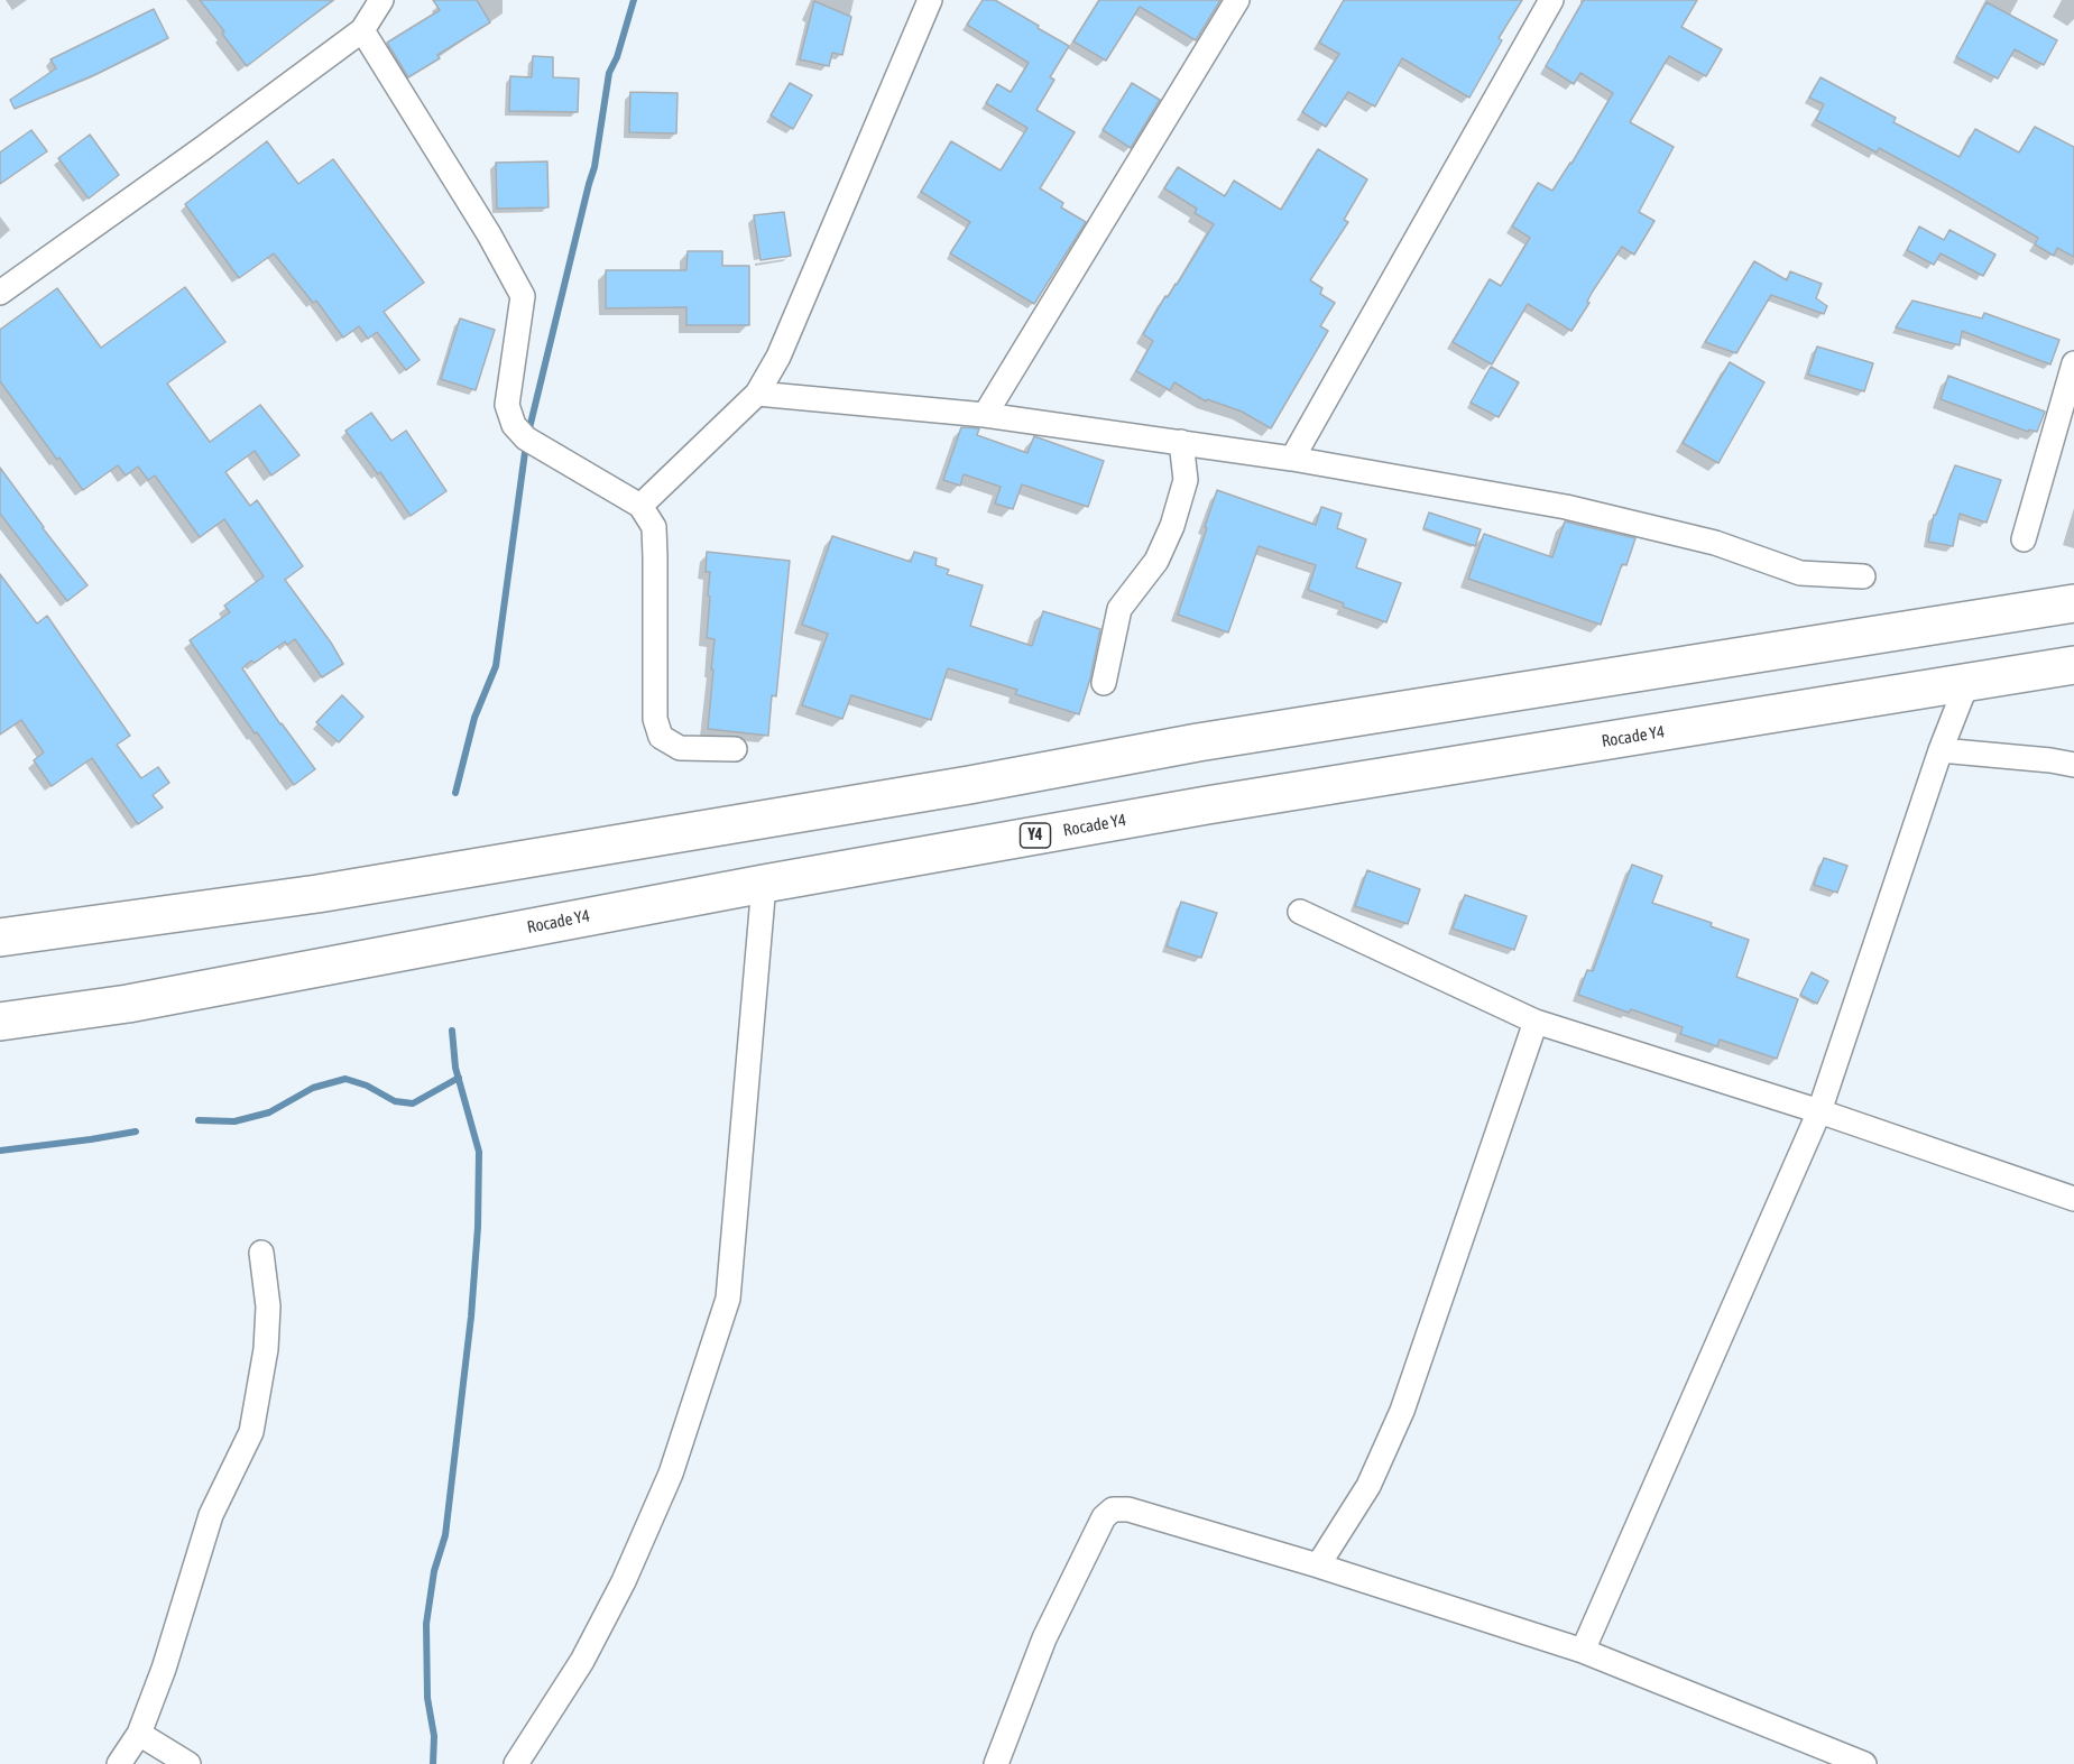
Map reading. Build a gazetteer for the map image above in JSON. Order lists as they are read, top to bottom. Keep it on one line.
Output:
{"streets":{"highway":["Rocade Y4","Y4"]}}
